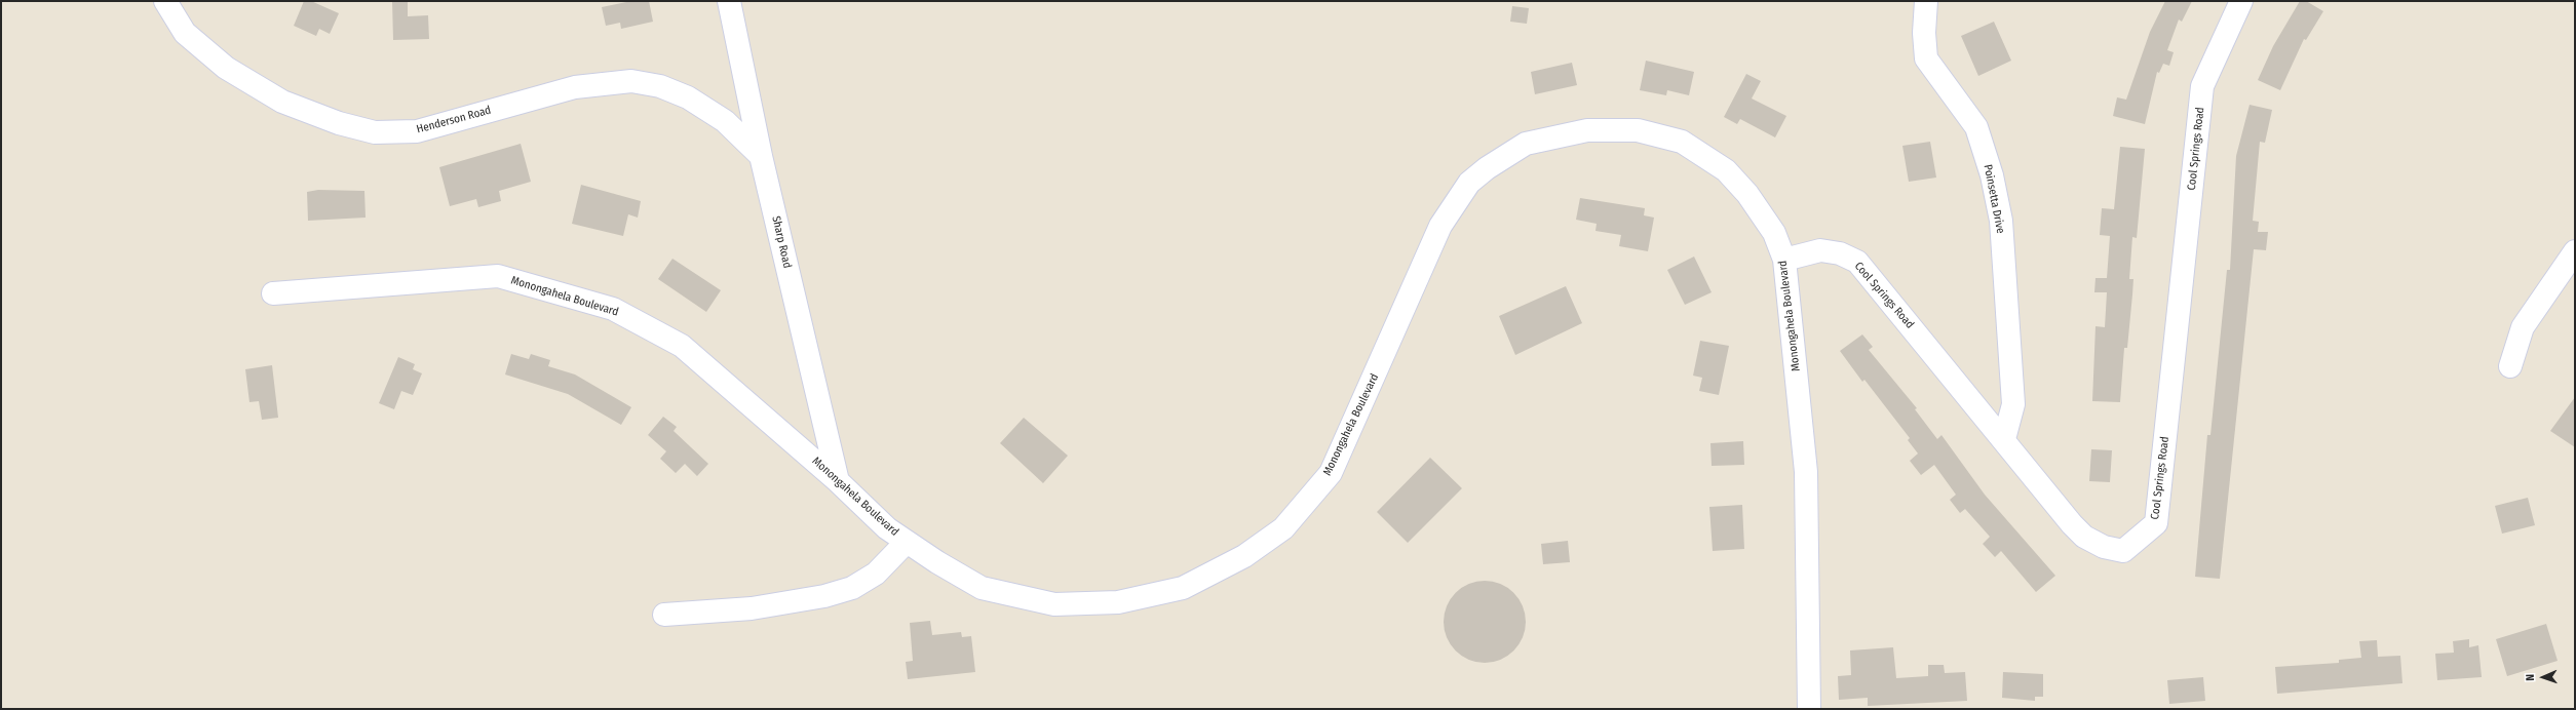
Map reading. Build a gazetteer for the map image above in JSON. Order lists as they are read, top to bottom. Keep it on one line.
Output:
{"streets":{"street":["Henderson Road","Cool Springs Road","Poinsetta Drive","Sharp Road","Monongahela Boulevard"]},"crossings":[["Henderson Road","Sharp Road"],["Cool Springs Road","Poinsetta Drive"],["Cool Springs Road","Monongahela Boulevard"],["Sharp Road","Monongahela Boulevard"]],"north":"left"}
